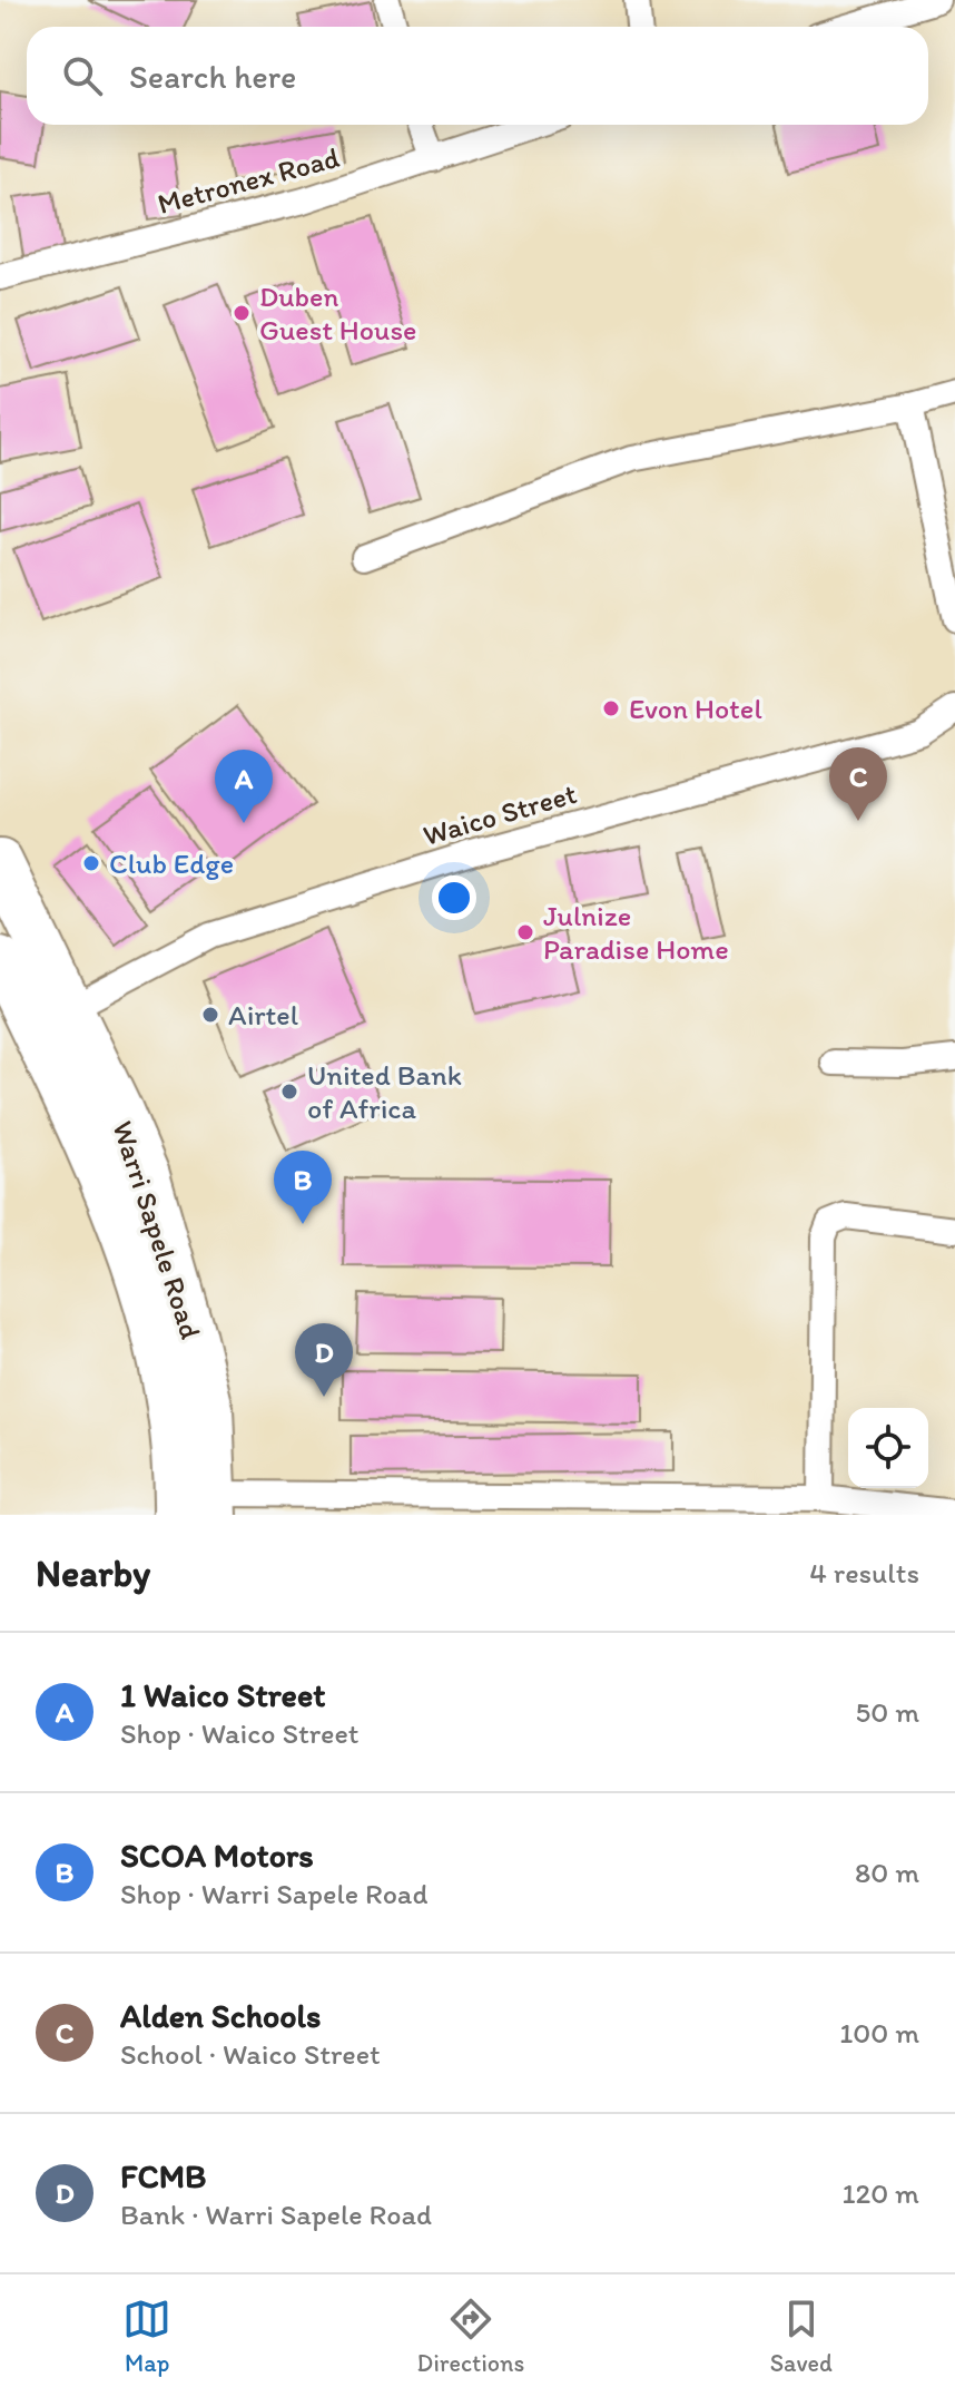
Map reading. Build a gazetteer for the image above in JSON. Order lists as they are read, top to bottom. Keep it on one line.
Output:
{"streets":{"highway":["Warri Sapele Road"],"street":["Metronex Road","Waico Street"]},"crossings":[["Waico Street","Warri Sapele Road"]],"places":["Duben Guest House","Evon Hotel","Club Edge","Julnize Paradise Home","Airtel","United Bank of Africa"],"page":{"search":"Search here","pins":["C","A","B","D"],"heading":["Nearby","4 results"],"list":[{"mark":"A","name":"1 Waico Street","note":"Shop · Waico Street","value":"50 m"},{"mark":"B","name":"SCOA Motors","note":"Shop · Warri Sapele Road","value":"80 m"},{"mark":"C","name":"Alden Schools","note":"School · Waico Street","value":"100 m"},{"mark":"D","name":"FCMB","note":"Bank · Warri Sapele Road","value":"120 m"}],"nav":["Map","Directions","Saved"]}}
